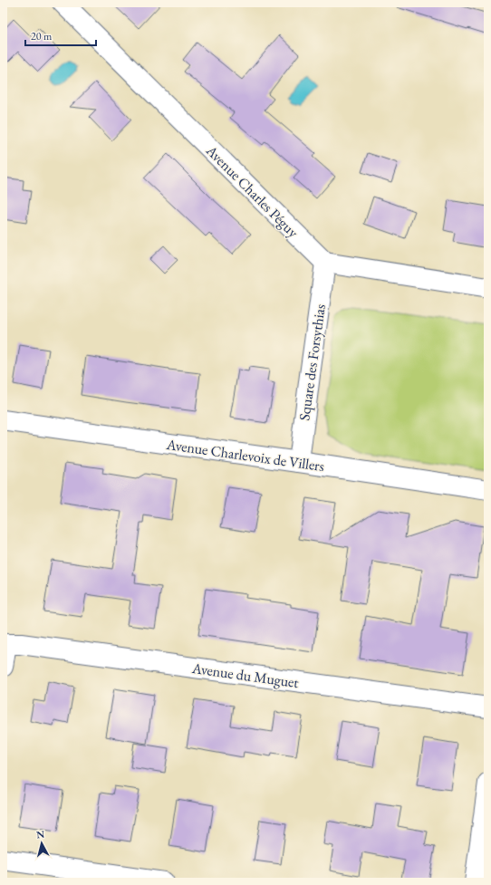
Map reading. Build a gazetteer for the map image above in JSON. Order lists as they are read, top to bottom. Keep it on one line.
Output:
{"streets":{"street":["Avenue Charles Péguy","Square des Forsythias","Avenue Charlevoix de Villers","Avenue du Muguet"]},"crossings":[["Avenue Charles Péguy","Square des Forsythias"],["Square des Forsythias","Avenue Charlevoix de Villers"]],"scale_bar":"20 m","north":"top"}
